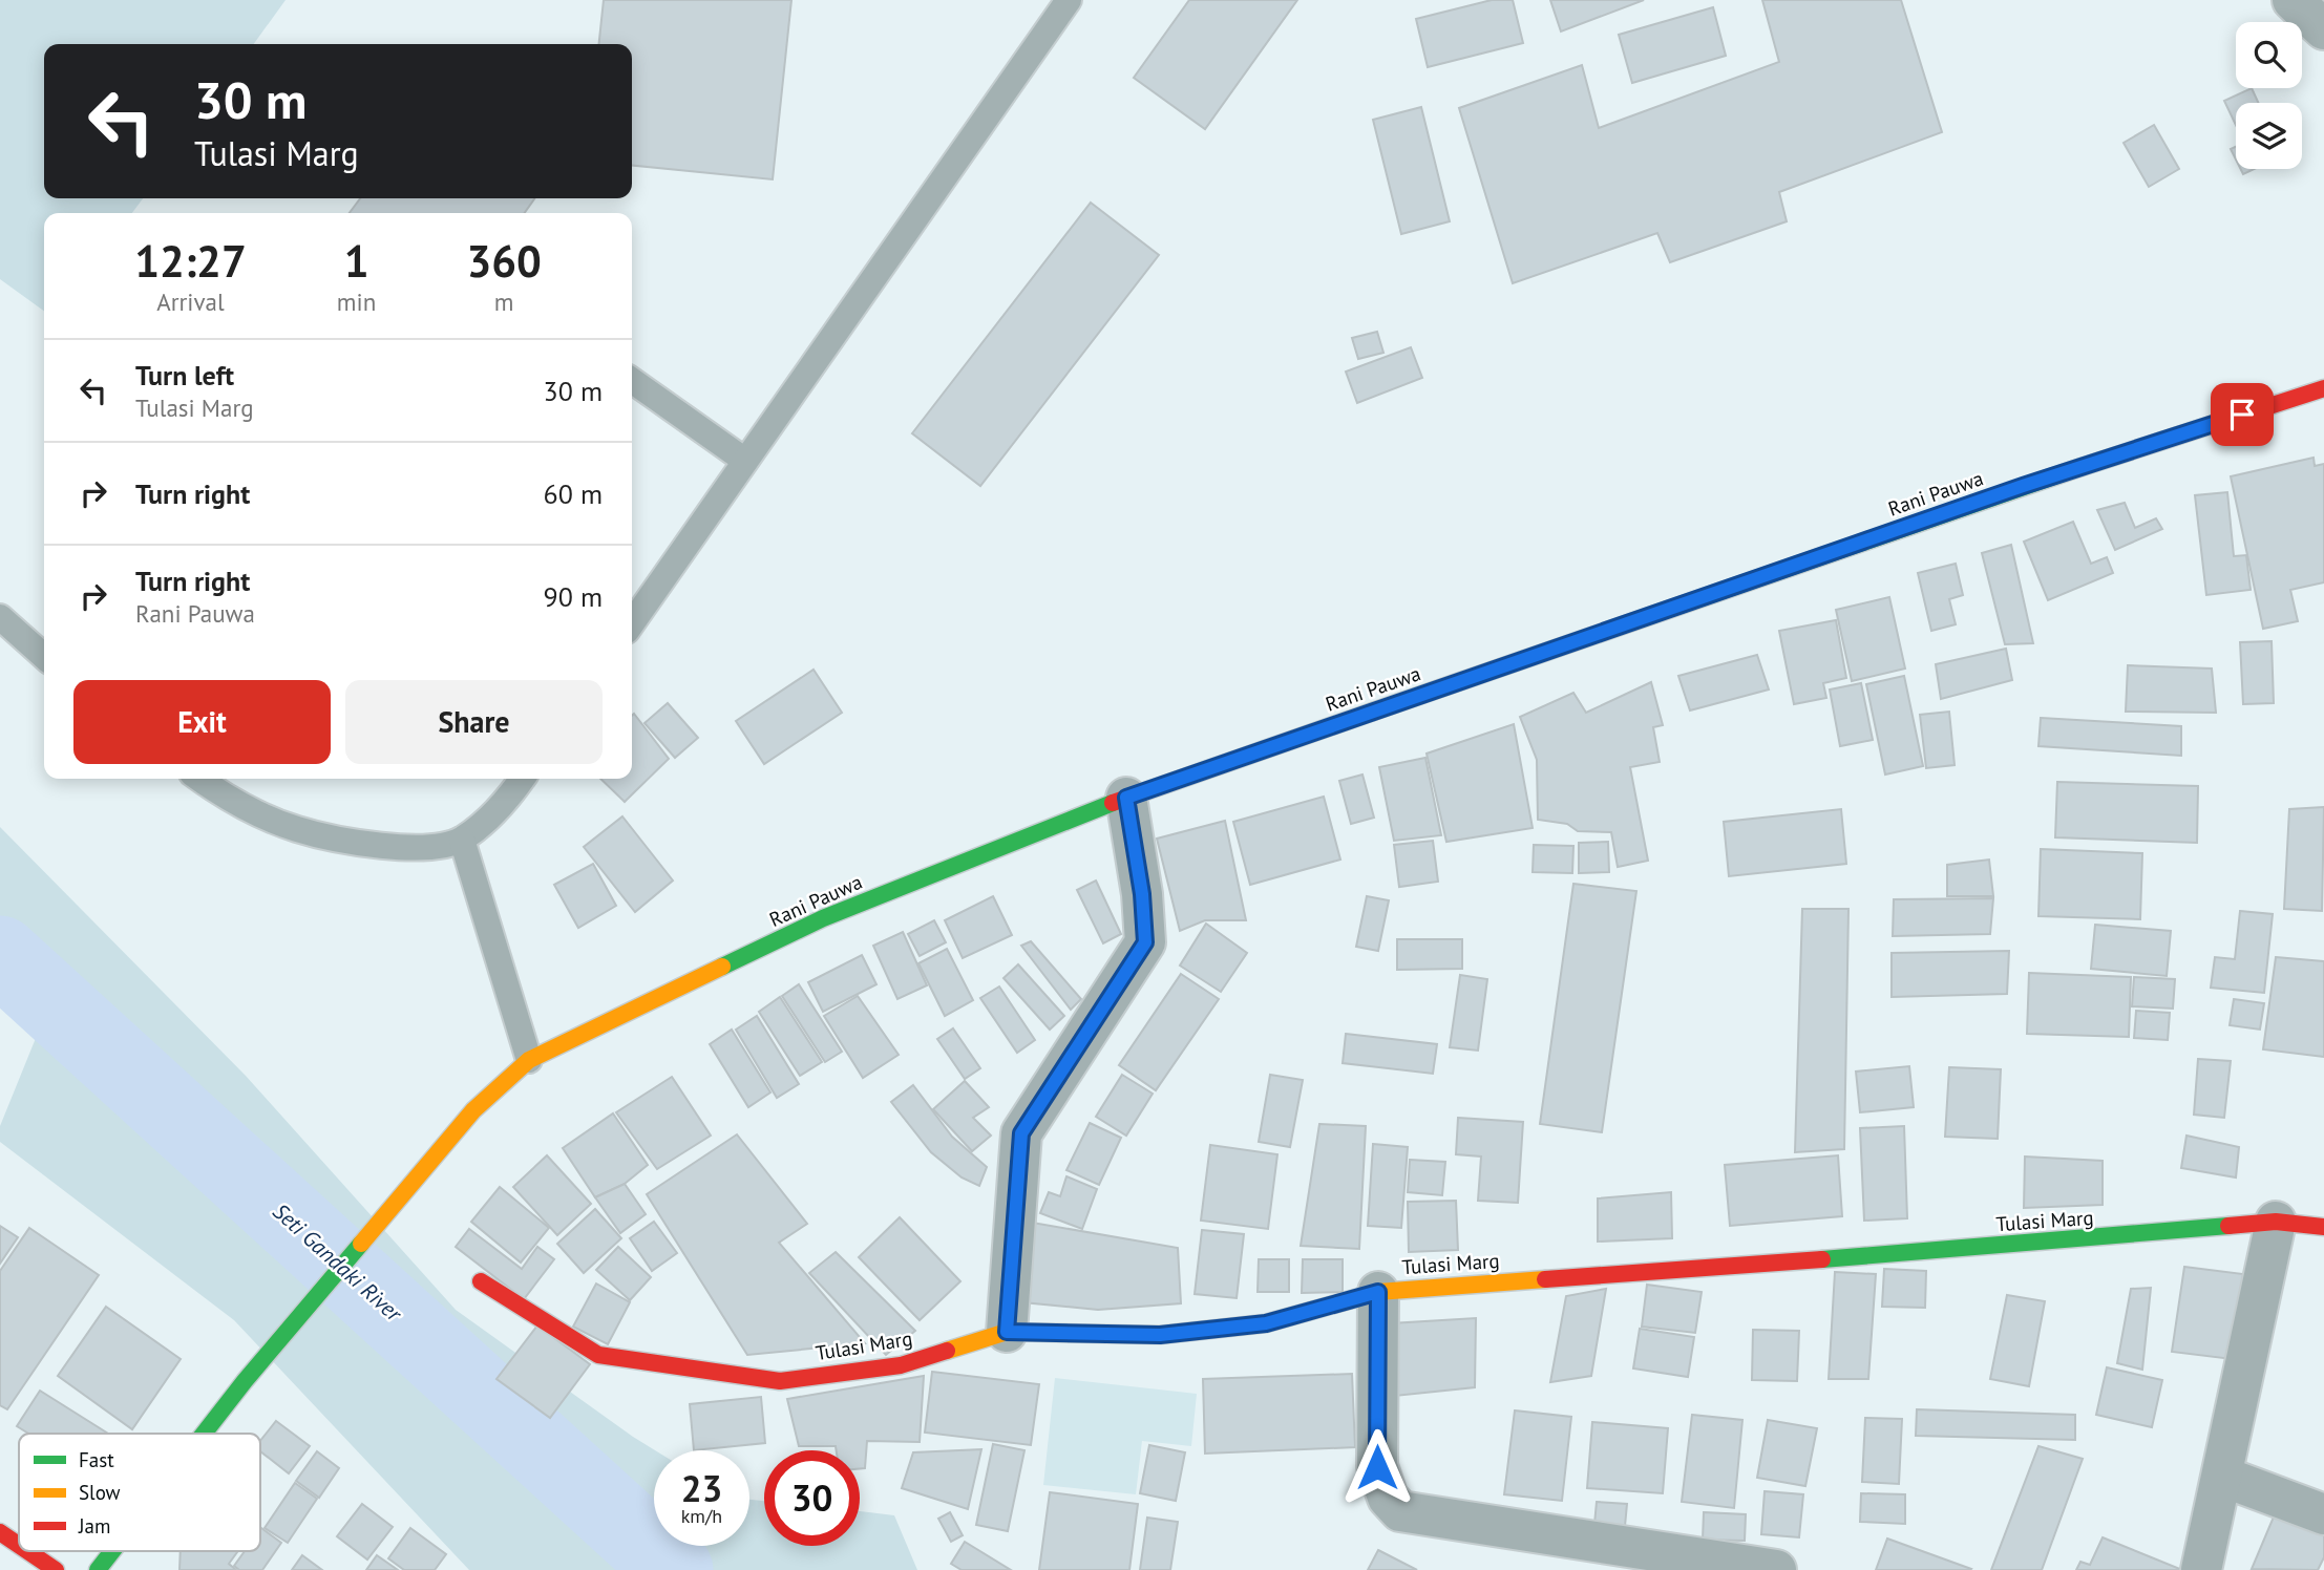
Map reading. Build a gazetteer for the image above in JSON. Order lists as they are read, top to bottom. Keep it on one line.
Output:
{"streets":{"main road":["Rani Pauwa","Tulasi Marg"]},"water":["Seti Gandaki River"],"legend":["Fast","Slow","Jam"],"page":{"turn":["30 m","Tulasi Marg"],"eta":["12:27","Arrival","1","min","360","m"],"list":[{"name":"Turn left","note":"Tulasi Marg","value":"30 m"},{"name":"Turn right","value":"60 m"},{"name":"Turn right","note":"Rani Pauwa","value":"90 m"}],"buttons":["Exit","Share"],"speed":"23 km/h","limit":"30"}}
